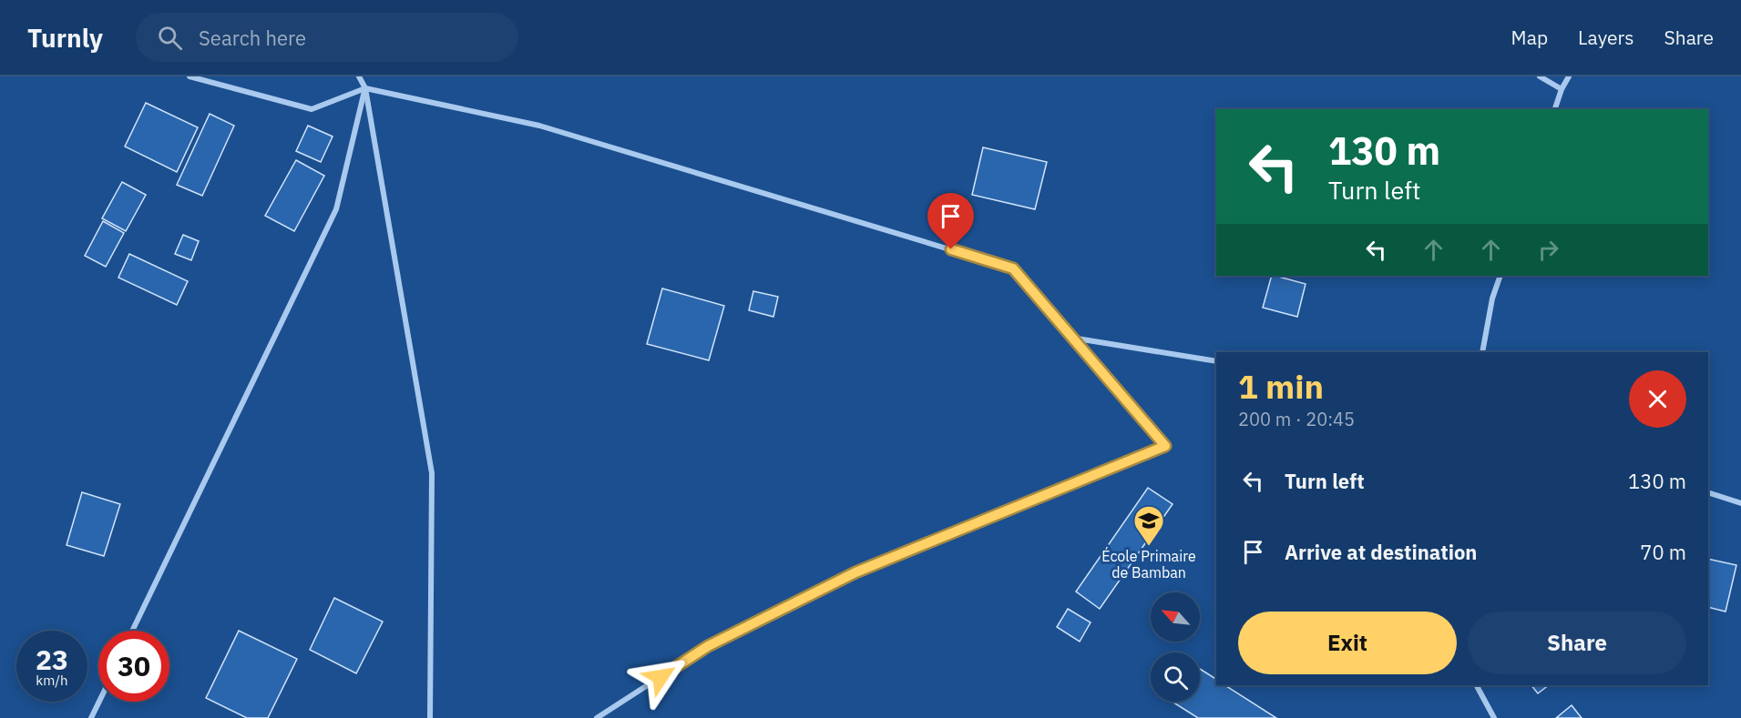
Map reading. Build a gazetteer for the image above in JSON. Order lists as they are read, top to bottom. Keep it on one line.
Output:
{"places":{"school or university":["École Primaire de Bamban"]},"north":"top left","page":{"header":"Turnly","search":"Search here","nav":["Map","Layers","Share"],"turn":["130 m","Turn left"],"heading":["1 min","200 m · 20:45"],"list":[{"name":"Turn left","value":"130 m"},{"name":"Arrive at destination","value":"70 m"}],"buttons":["Exit","Share"],"speed":"23 km/h","limit":"30"}}
